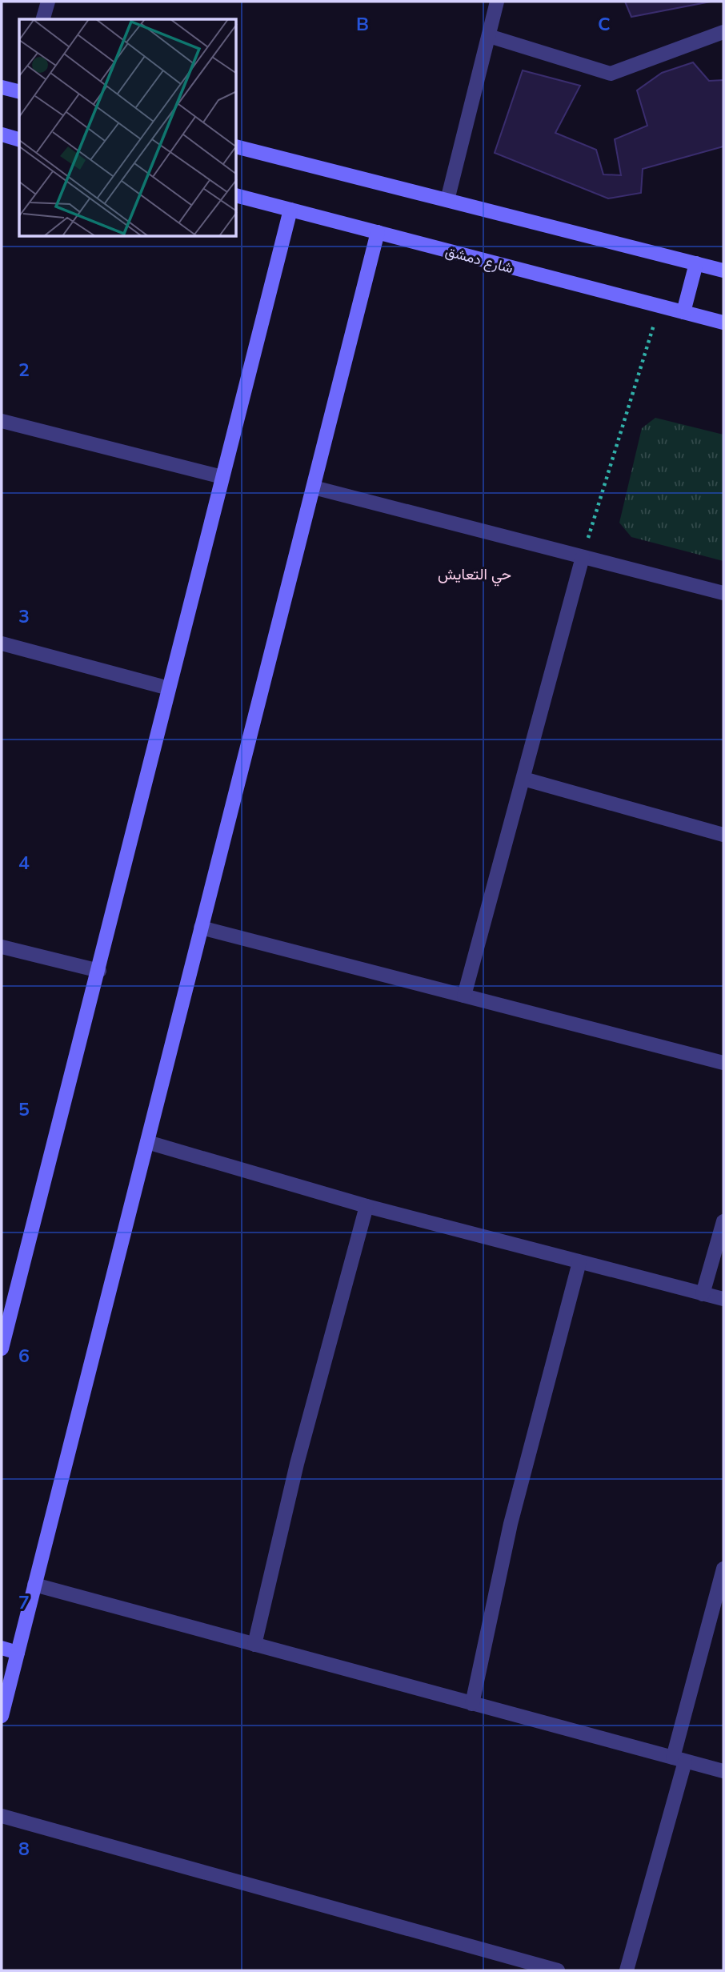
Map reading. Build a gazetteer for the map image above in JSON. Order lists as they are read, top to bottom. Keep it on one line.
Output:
{"streets":{"street":["شارع دمشق"]},"districts":["حي التعايش"],"grid":{"columns":["B","C"],"rows":["2","3","4","5","6","7","8"]}}
